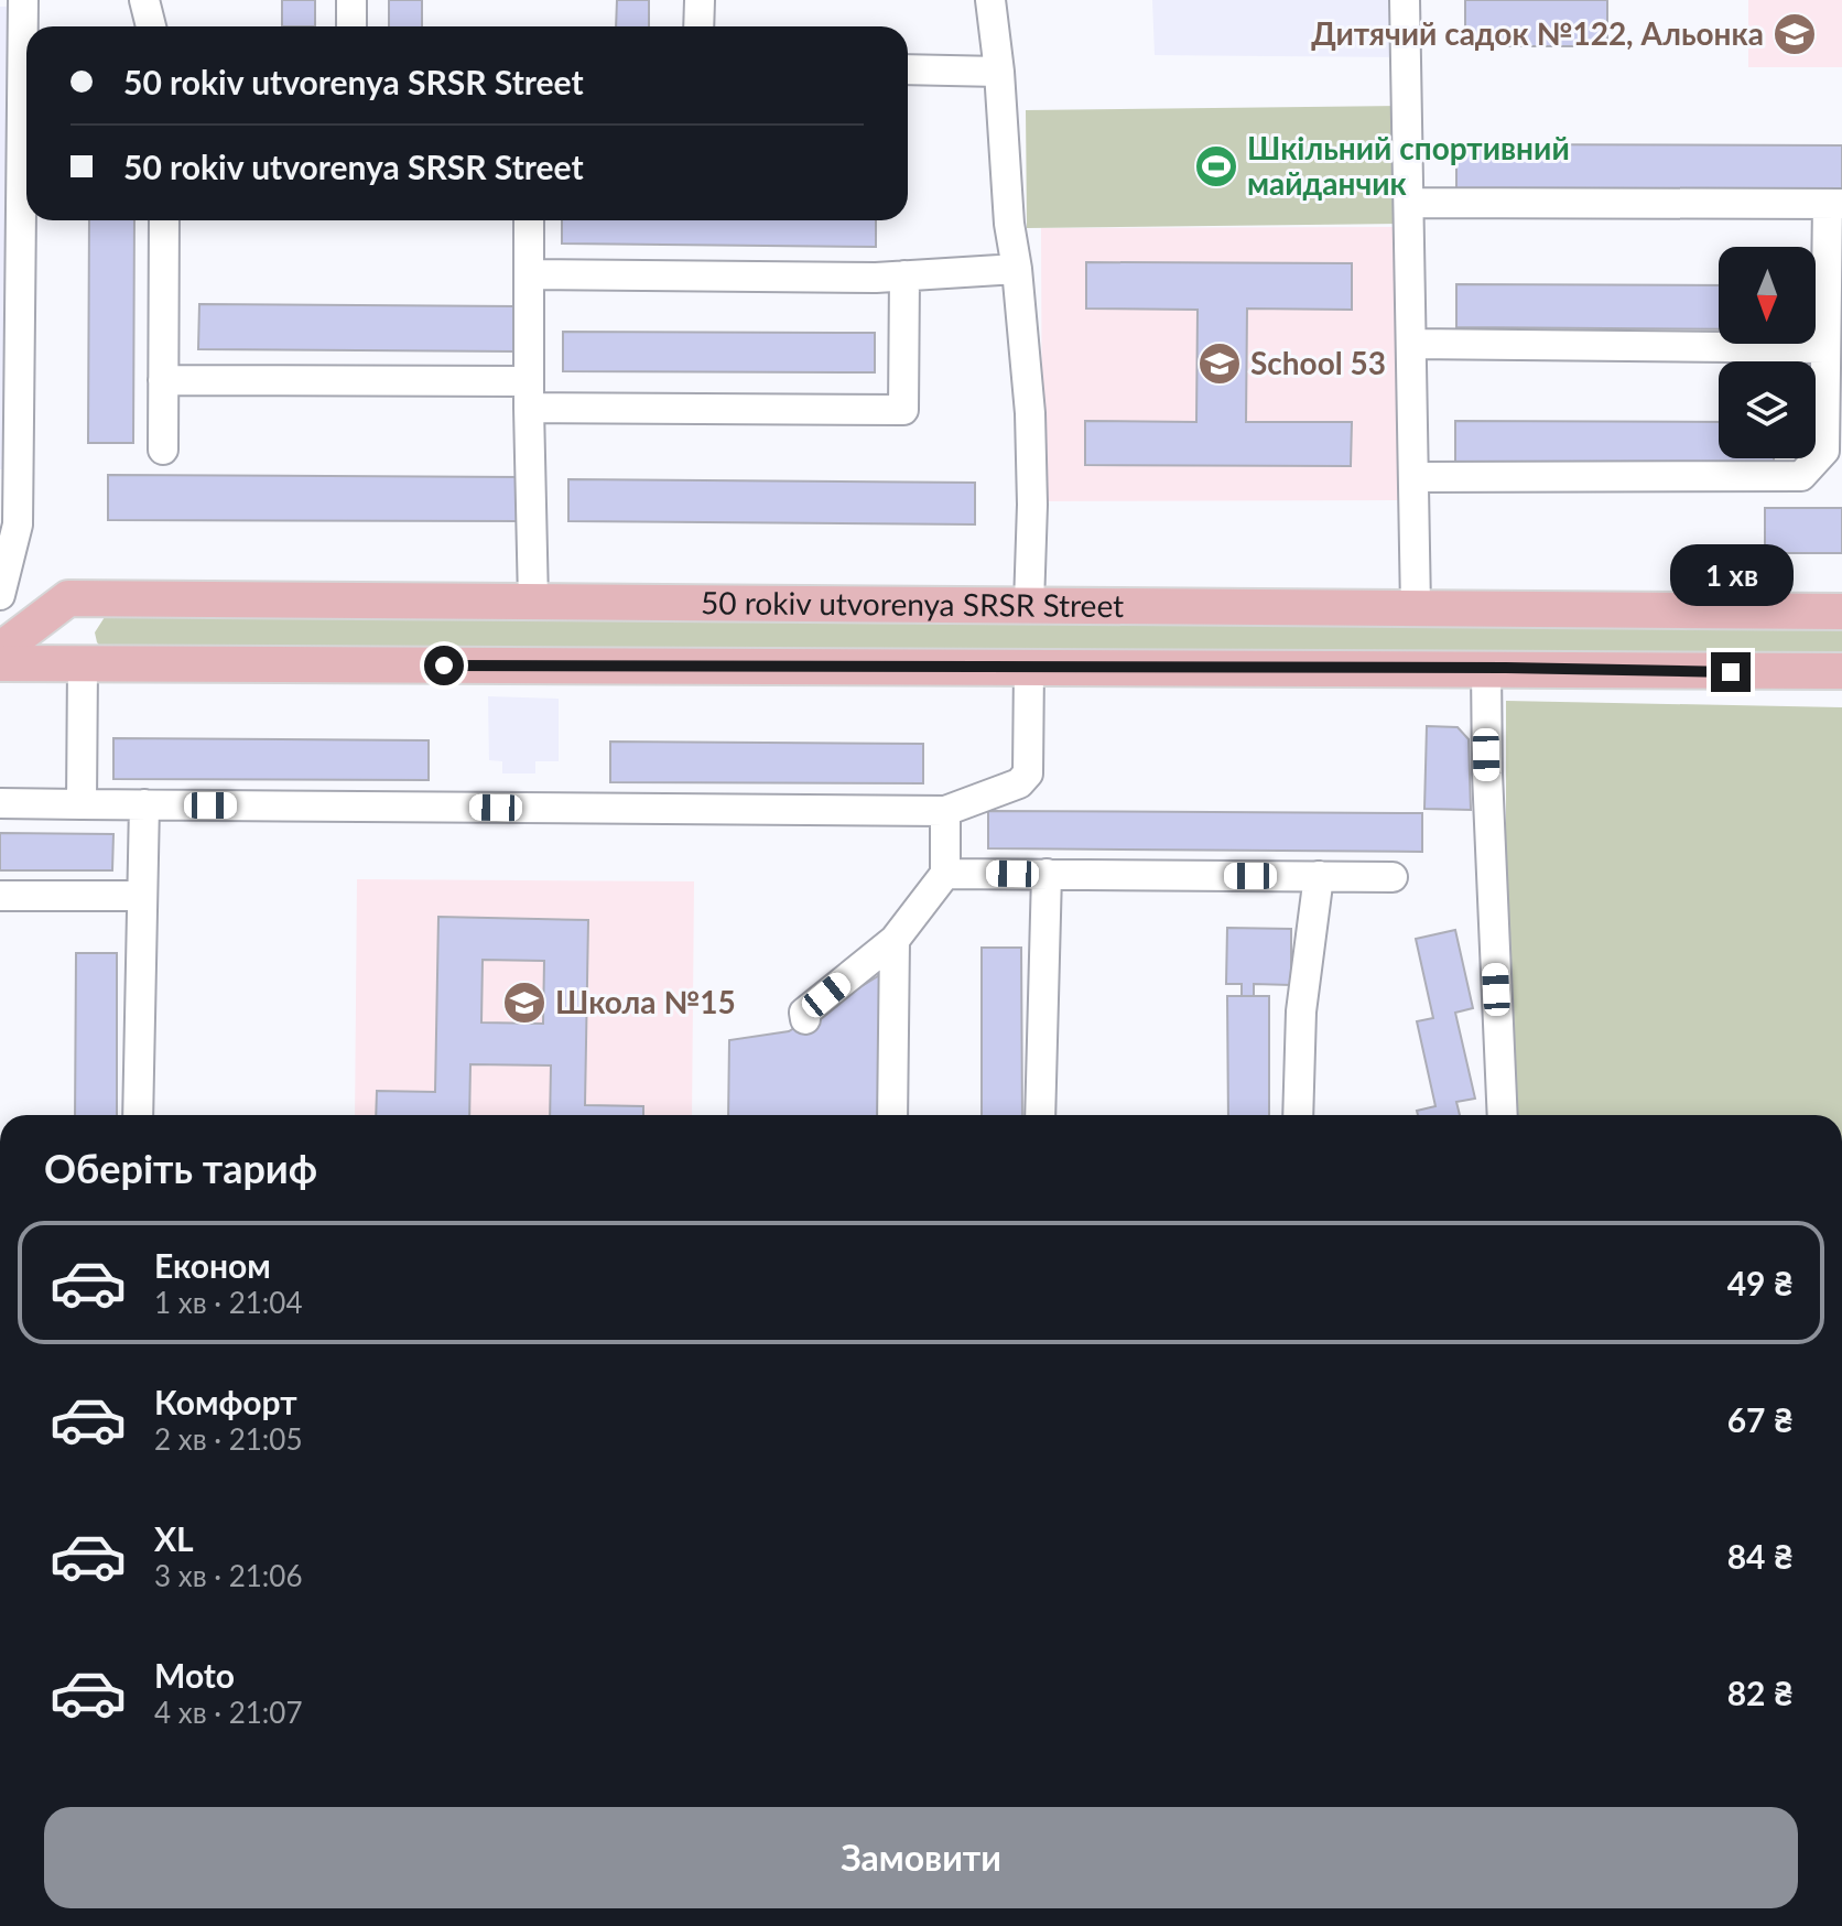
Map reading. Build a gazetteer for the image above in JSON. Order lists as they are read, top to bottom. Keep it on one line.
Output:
{"streets":{"main road":["50 rokiv utvorenya SRSR Street"]},"places":{"school or university":["Дитячий садок №122, Альонка","School 53","Школа №15"],"sports":["Шкільний спортивний майданчик"]},"north":"bottom","page":{"banner":["50 rokiv utvorenya SRSR Street","50 rokiv utvorenya SRSR Street"],"bubble":"1 хв","heading":"Оберіть тариф","list":[{"name":"Економ","note":"1 хв · 21:04","value":"49 ₴"},{"name":"Комфорт","note":"2 хв · 21:05","value":"67 ₴"},{"name":"XL","note":"3 хв · 21:06","value":"84 ₴"},{"name":"Moto","note":"4 хв · 21:07","value":"82 ₴"}],"buttons":"Замовити"}}
